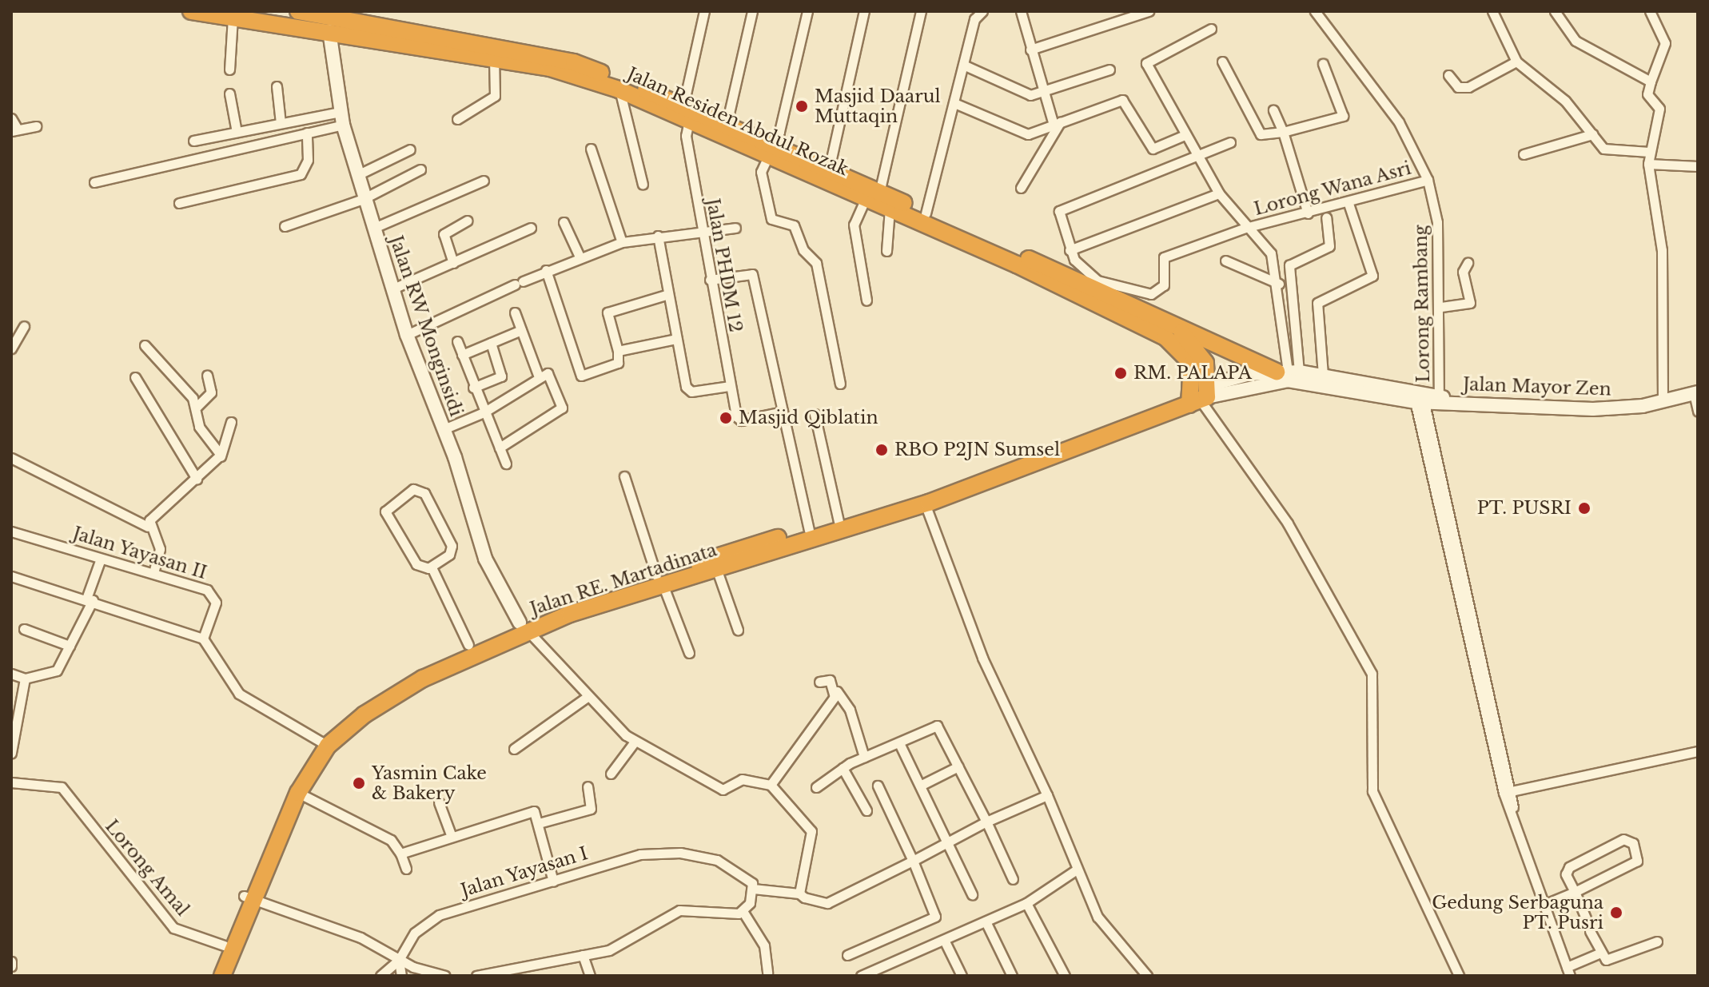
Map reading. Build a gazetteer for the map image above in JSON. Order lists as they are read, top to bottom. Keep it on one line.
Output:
{"streets":{"highway":["Jalan Residen Abdul Rozak","Jalan RE. Martadinata"],"street":["Lorong Wana Asri","Jalan PHDM 12","Lorong Rambang","Jalan RW Monginsidi","Jalan Mayor Zen","Jalan Yayasan II","Lorong Amal","Jalan Yayasan I"]},"crossings":[["Jalan Residen Abdul Rozak","Lorong Wana Asri"],["Jalan Residen Abdul Rozak","Jalan PHDM 12"],["Jalan Residen Abdul Rozak","Jalan RW Monginsidi"],["Jalan Residen Abdul Rozak","Jalan RE. Martadinata"],["Lorong Wana Asri","Lorong Rambang"],["Lorong Rambang","Jalan Mayor Zen"],["Jalan RW Monginsidi","Jalan RE. Martadinata"]],"places":["Masjid Daarul Muttaqin","RM. PALAPA","Masjid Qiblatin","RBO P2JN Sumsel","PT. PUSRI","Yasmin Cake & Bakery","Gedung Serbaguna PT. Pusri"]}
